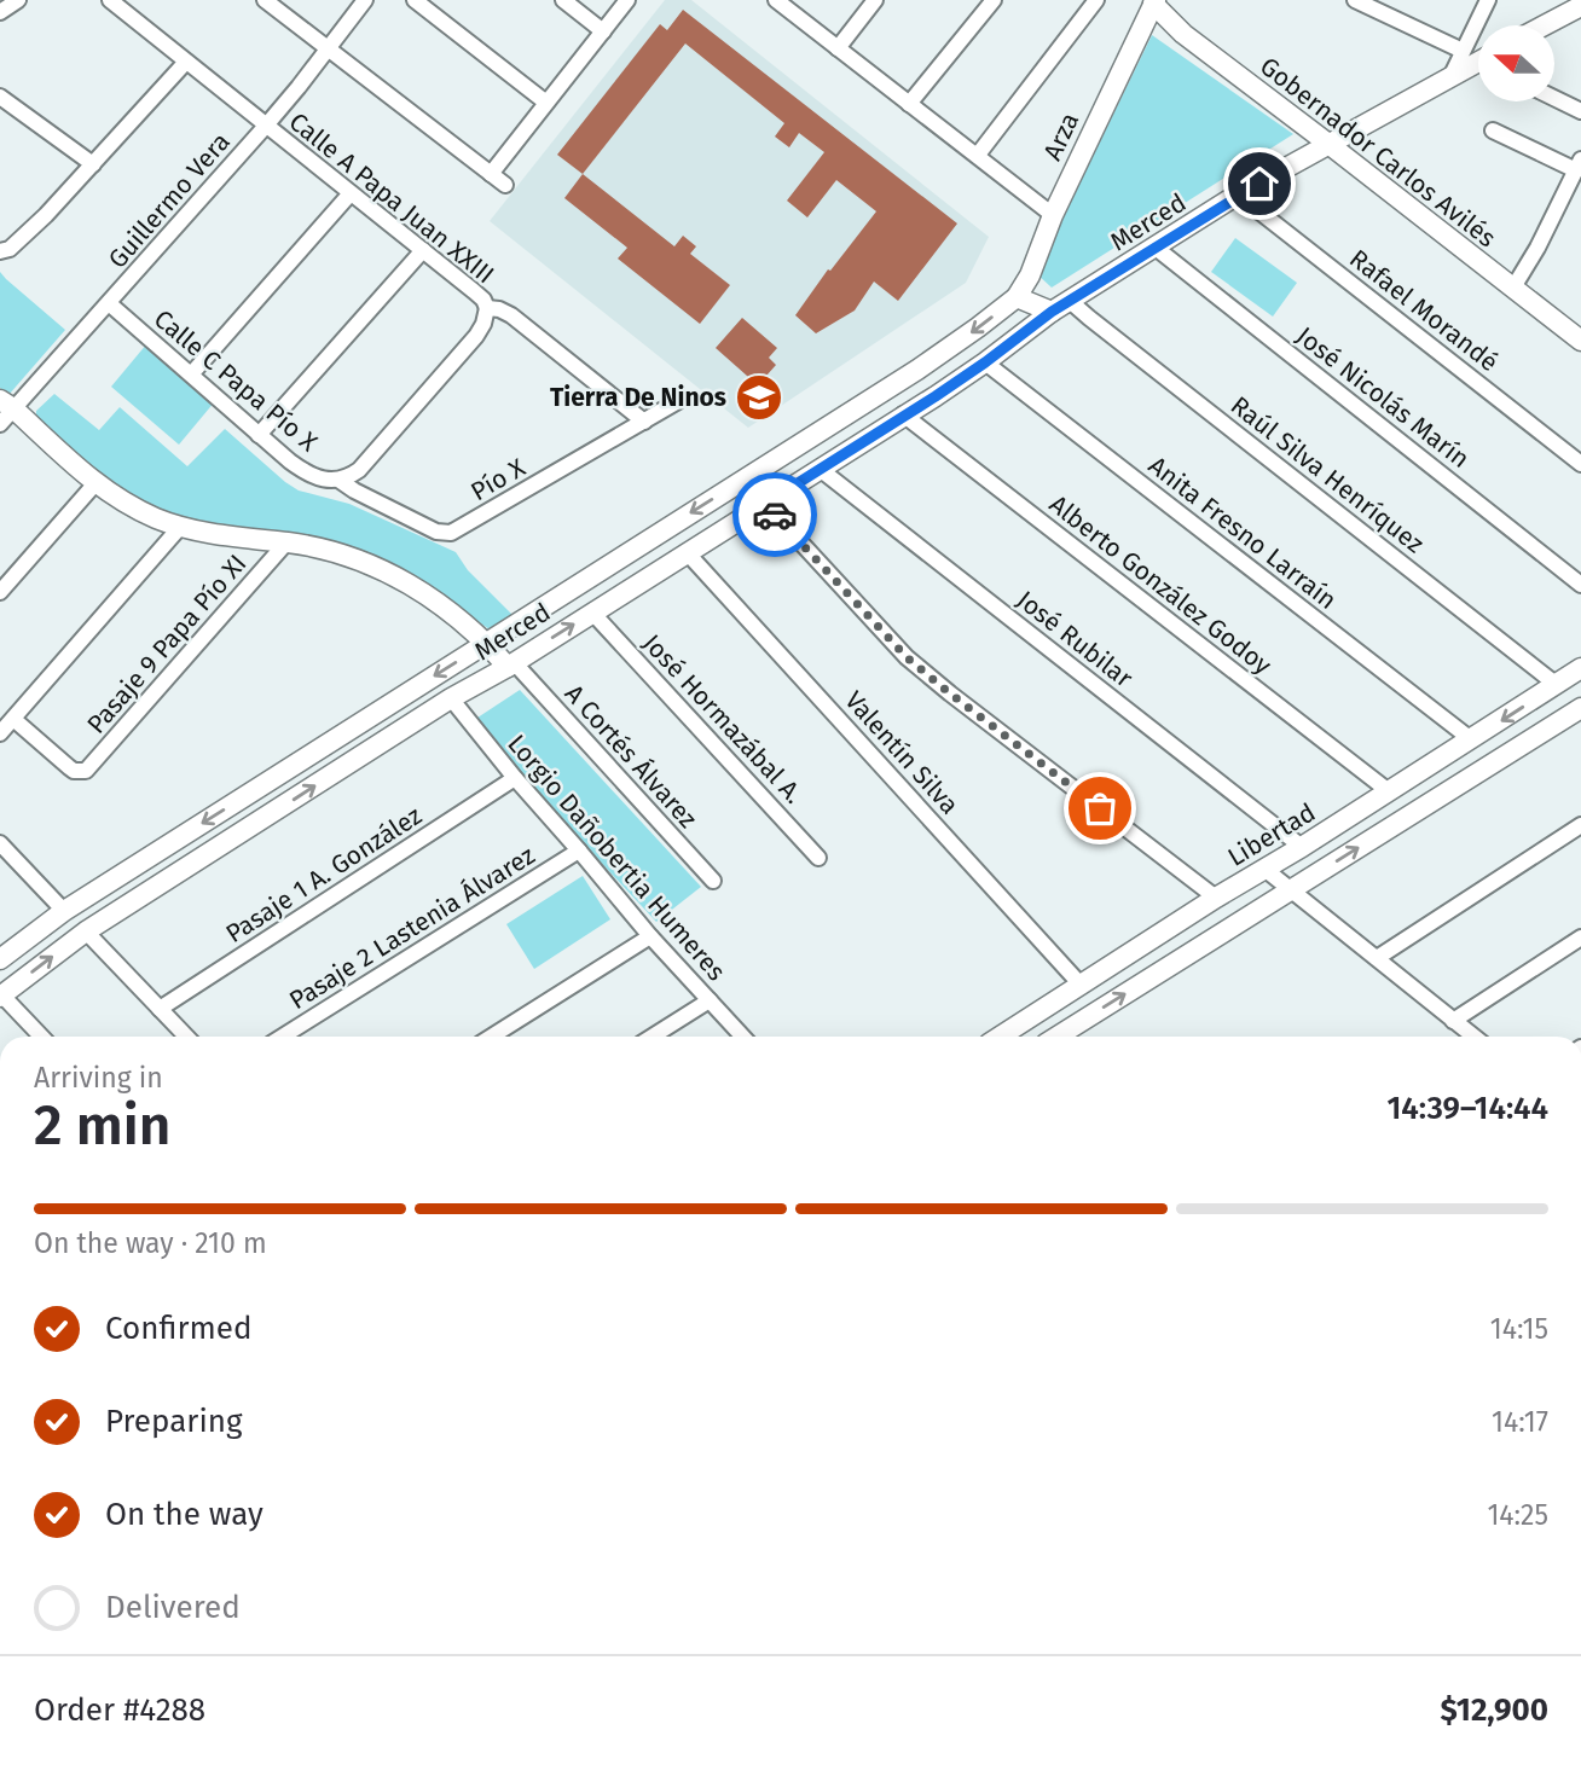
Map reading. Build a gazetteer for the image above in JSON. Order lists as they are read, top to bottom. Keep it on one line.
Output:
{"streets":{"street":["Arza","Gobernador Carlos Avilés","Calle A Papa Juan XXIII","Guillermo Vera","Merced","Rafael Morandé","Calle C Papa Pío X","José Nicolás Marín","Raúl Silva Henríquez","Pío X","Anita Fresno Larraín","Alberto González Godoy","José Rubilar","Pasaje 9 Papa Pío XI","José Hormazábal A.","Valentín Silva","A Cortés Álvarez","Libertad","Lorgio Dañobertia Humeres","Pasaje 1 A. González","Pasaje 2 Lastenia Álvarez"]},"crossings":[["Arza","Gobernador Carlos Avilés"],["Arza","Merced"],["Gobernador Carlos Avilés","Merced"],["Calle A Papa Juan XXIII","Guillermo Vera"],["Guillermo Vera","Calle C Papa Pío X"],["Merced","Rafael Morandé"],["Merced","José Nicolás Marín"],["Merced","Raúl Silva Henríquez"],["Merced","Anita Fresno Larraín"],["Merced","Alberto González Godoy"],["Merced","José Rubilar"],["Merced","José Hormazábal A."],["Merced","Valentín Silva"],["Merced","A Cortés Álvarez"],["Merced","Lorgio Dañobertia Humeres"],["Calle C Papa Pío X","Pío X"],["Raúl Silva Henríquez","Libertad"],["Anita Fresno Larraín","Libertad"],["Alberto González Godoy","Libertad"],["José Rubilar","Libertad"],["Valentín Silva","Libertad"],["Lorgio Dañobertia Humeres","Pasaje 1 A. González"],["Lorgio Dañobertia Humeres","Pasaje 2 Lastenia Álvarez"]],"places":{"school or university":["Tierra De Ninos"]},"north":"left","page":{"heading":["2 min","Arriving in","14:39–14:44"],"panel":["Order #4288","$12,900"],"bar":"On the way · 210 m","list":[["Confirmed","14:15"],["Preparing","14:17"],["On the way","14:25"],"Delivered"]}}
